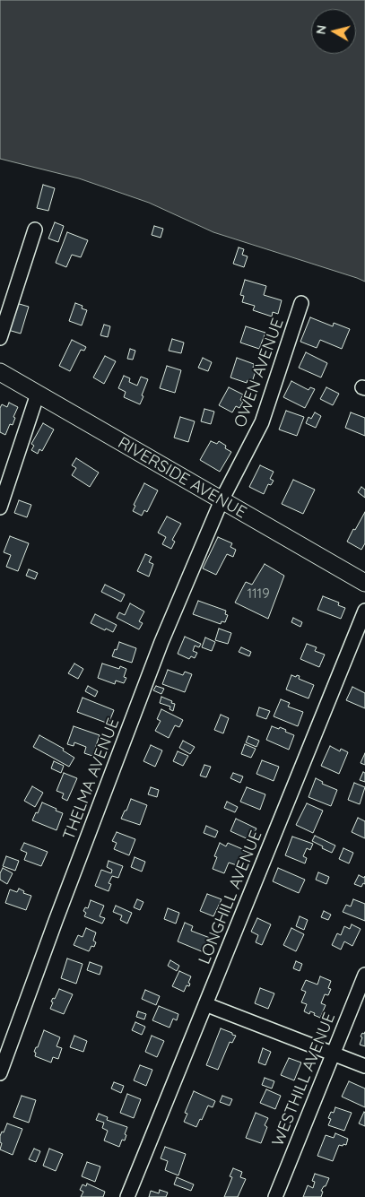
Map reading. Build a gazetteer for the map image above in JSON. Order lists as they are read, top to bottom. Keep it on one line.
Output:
{"streets":{"main road":["RIVERSIDE AVENUE"],"street":["OWEN AVENUE","THELMA AVENUE","LONGHILL AVENUE","WESTHILL AVENUE"]},"crossings":[["OWEN AVENUE","RIVERSIDE AVENUE"],["OWEN AVENUE","THELMA AVENUE"],["RIVERSIDE AVENUE","THELMA AVENUE"]],"house_numbers":["1119"],"north":"left"}
